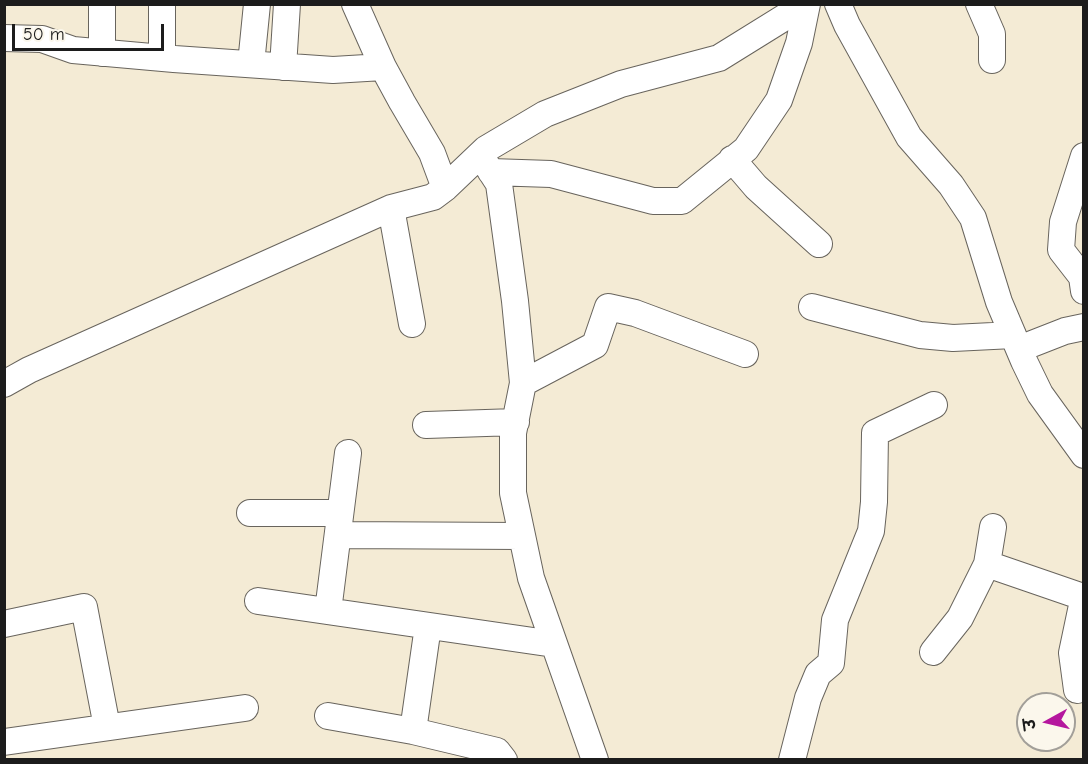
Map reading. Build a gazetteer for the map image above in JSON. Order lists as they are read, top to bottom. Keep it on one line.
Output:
{"scale_bar":"50 m","north":"left"}
